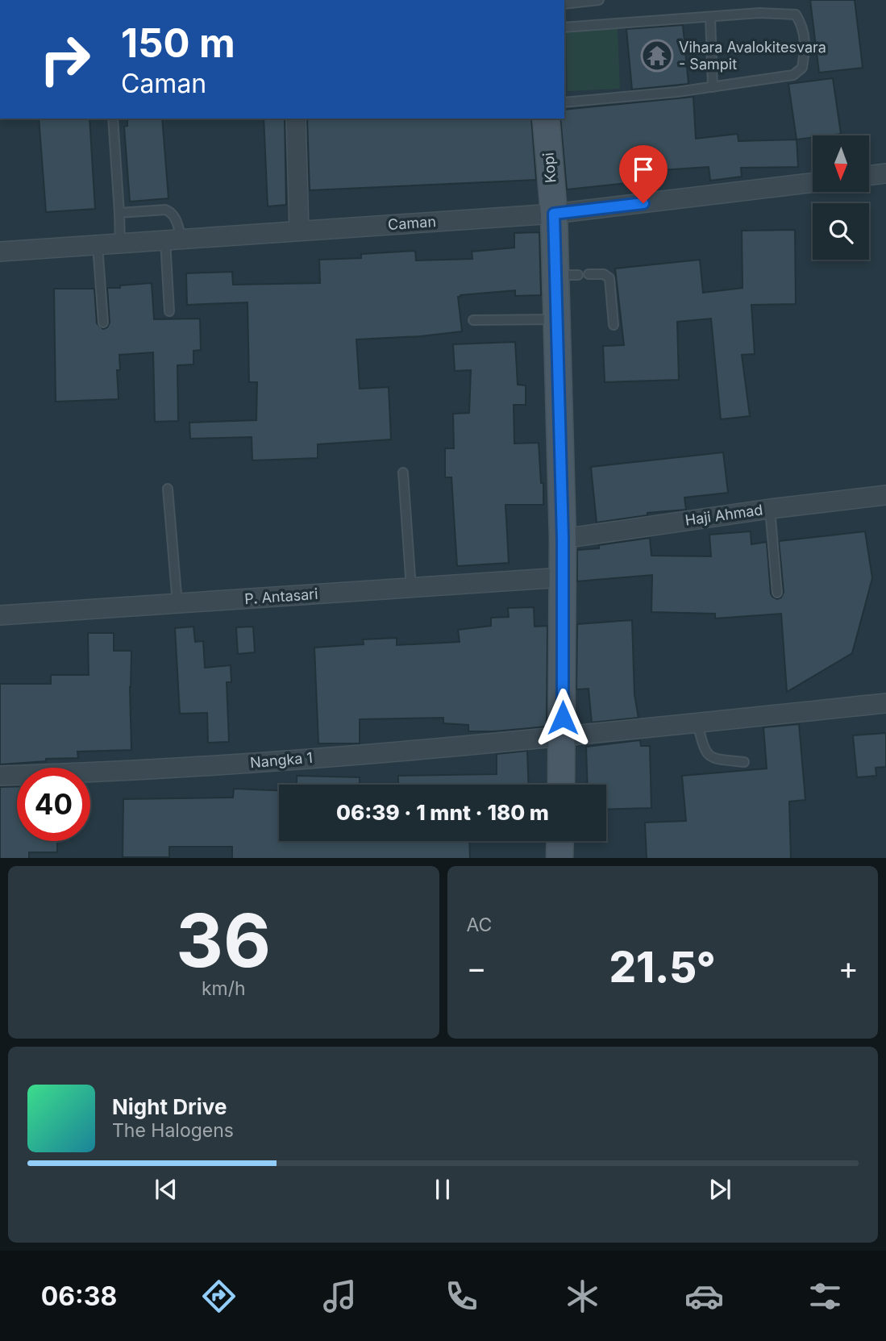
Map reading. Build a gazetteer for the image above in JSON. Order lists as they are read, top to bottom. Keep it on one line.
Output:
{"streets":{"street":["Kopi","Caman","Haji Ahmad","P. Antasari","Nangka 1"]},"crossings":[["Kopi","Caman"],["Kopi","Haji Ahmad"],["Kopi","P. Antasari"],["Kopi","Nangka 1"]],"places":{"temple":["Vihara Avalokitesvara - Sampit"]},"north":"bottom","page":{"turn":["150 m","Caman"],"limit":"40","trip":"06:39 · 1 mnt · 180 m","tile":[["36","km/h"],"AC"],"heat":["−","21.5°","+"],"song":["Night Drive","The Halogens"],"tabs":"06:38"}}
